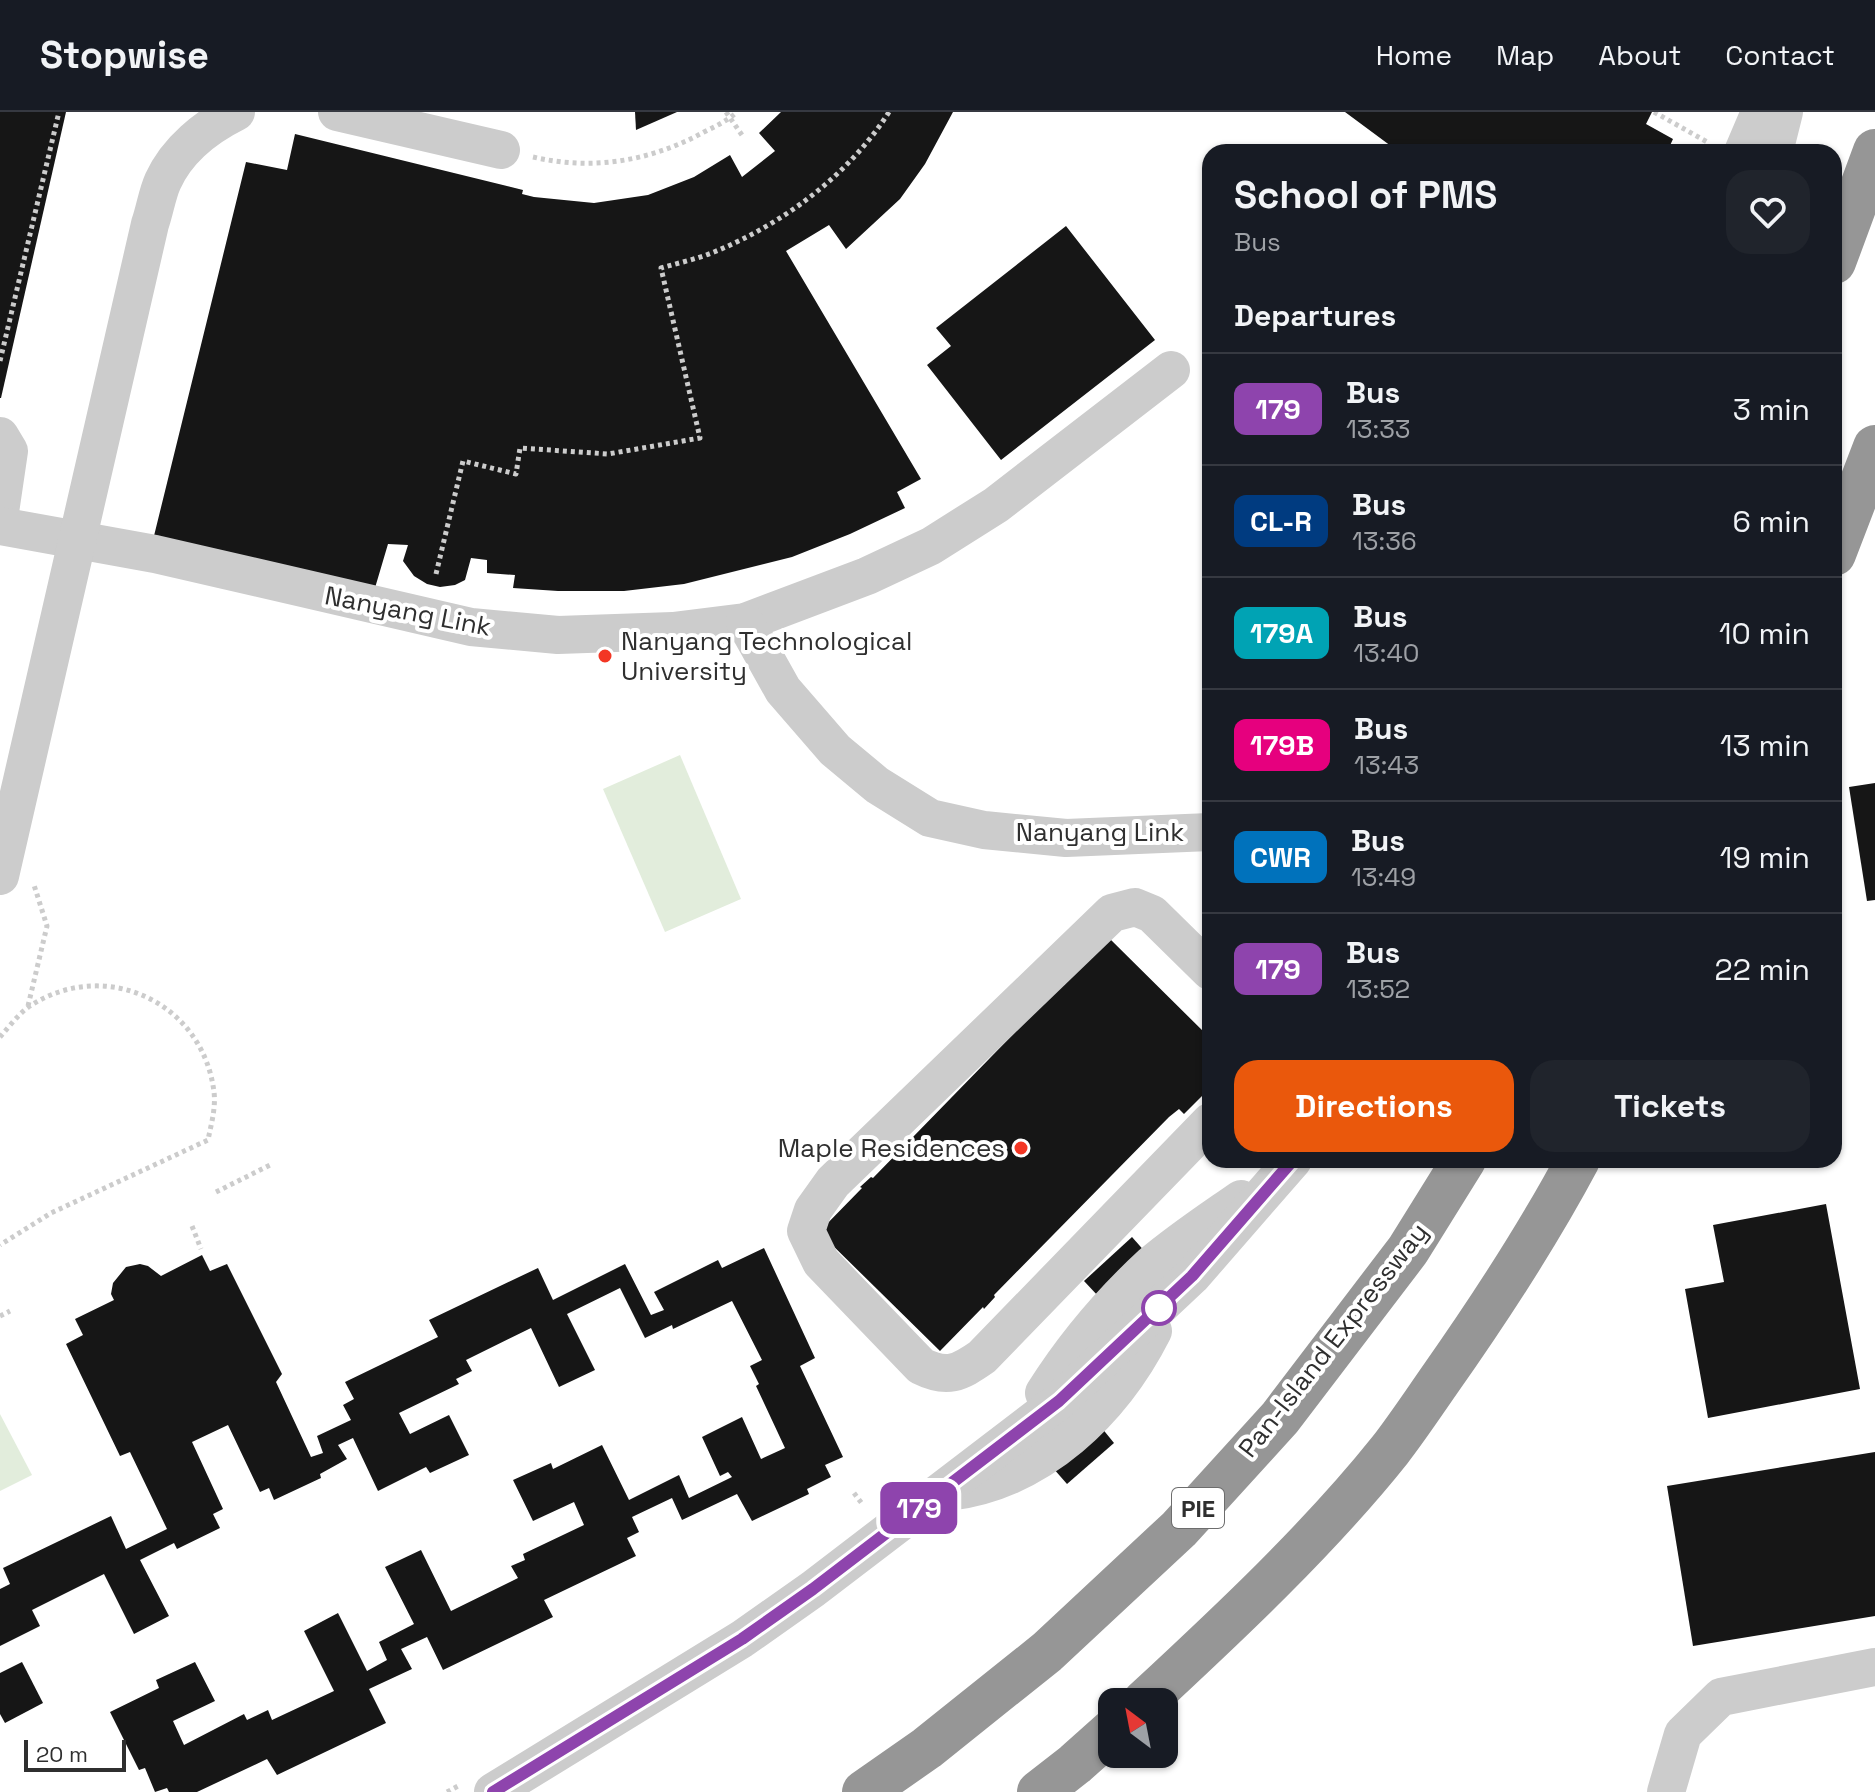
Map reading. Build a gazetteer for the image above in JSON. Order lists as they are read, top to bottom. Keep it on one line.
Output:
{"streets":{"highway":["Pan-Island Expressway","PIE"],"street":["Nanyang Link"]},"places":["Nanyang Technological University","Maple Residences"],"lines":["bus line 179"],"scale_bar":"20 m","north":"top left","page":{"header":"Stopwise","nav":["Home","Map","About","Contact"],"on_map":"179","heading":[["School of PMS","Bus"],"Departures"],"list":[{"mark":"179","name":"Bus","note":"13:33","value":"3 min"},{"mark":"CL-R","name":"Bus","note":"13:36","value":"6 min"},{"mark":"179A","name":"Bus","note":"13:40","value":"10 min"},{"mark":"179B","name":"Bus","note":"13:43","value":"13 min"},{"mark":"CWR","name":"Bus","note":"13:49","value":"19 min"},{"mark":"179","name":"Bus","note":"13:52","value":"22 min"}],"buttons":["Directions","Tickets"],"scale":"20 m"}}
